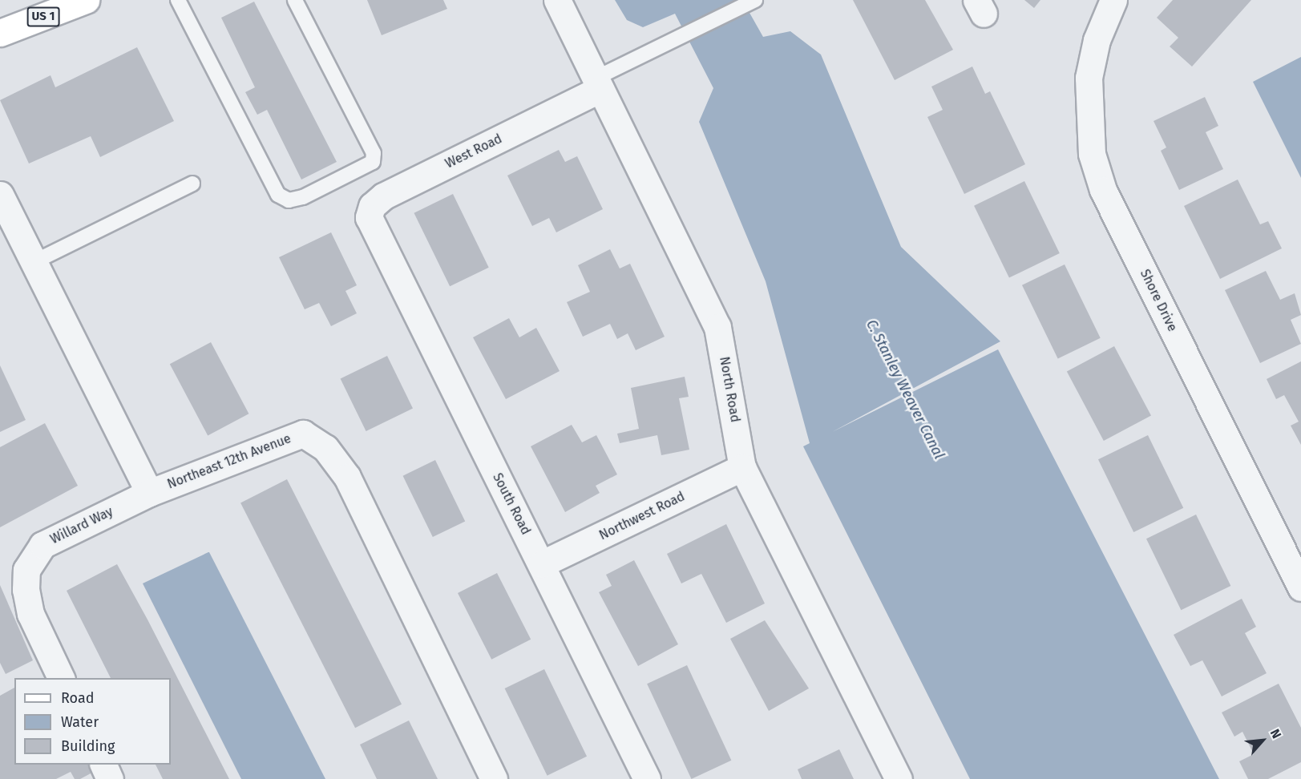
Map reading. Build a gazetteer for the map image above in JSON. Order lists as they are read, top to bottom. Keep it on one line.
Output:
{"streets":{"main road":["US 1"],"street":["West Road","Shore Drive","North Road","Northeast 12th Avenue","South Road","Northwest Road","Willard Way"]},"crossings":[["West Road","North Road"],["West Road","South Road"],["North Road","Northwest Road"],["Northeast 12th Avenue","Willard Way"],["South Road","Northwest Road"]],"water":["C. Stanley Weaver Canal"],"legend":["Road","Water","Building"],"north":"top right"}
